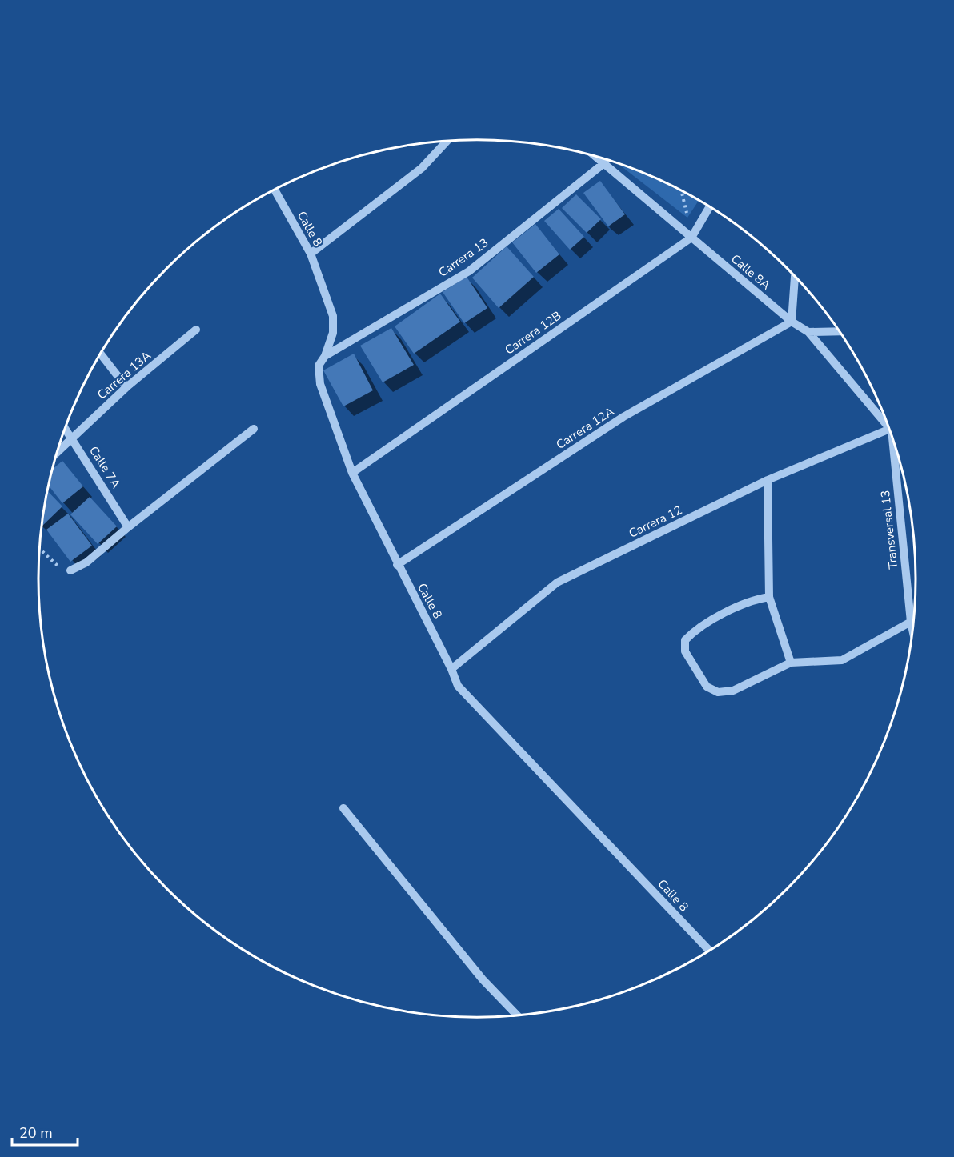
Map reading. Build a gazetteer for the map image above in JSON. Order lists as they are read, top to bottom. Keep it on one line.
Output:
{"streets":{"street":["Calle 8","Carrera 13","Calle 8A","Carrera 12B","Carrera 13A","Carrera 12A","Calle 7A","Carrera 12","Transversal 13"]},"crossings":[["Calle 8","Carrera 13"],["Calle 8","Carrera 12B"],["Calle 8","Carrera 12A"],["Calle 8","Carrera 12"],["Carrera 13","Calle 8A"],["Calle 8A","Carrera 12B"],["Calle 8A","Carrera 12A"],["Carrera 13A","Calle 7A"]],"scale_bar":"20 m"}
